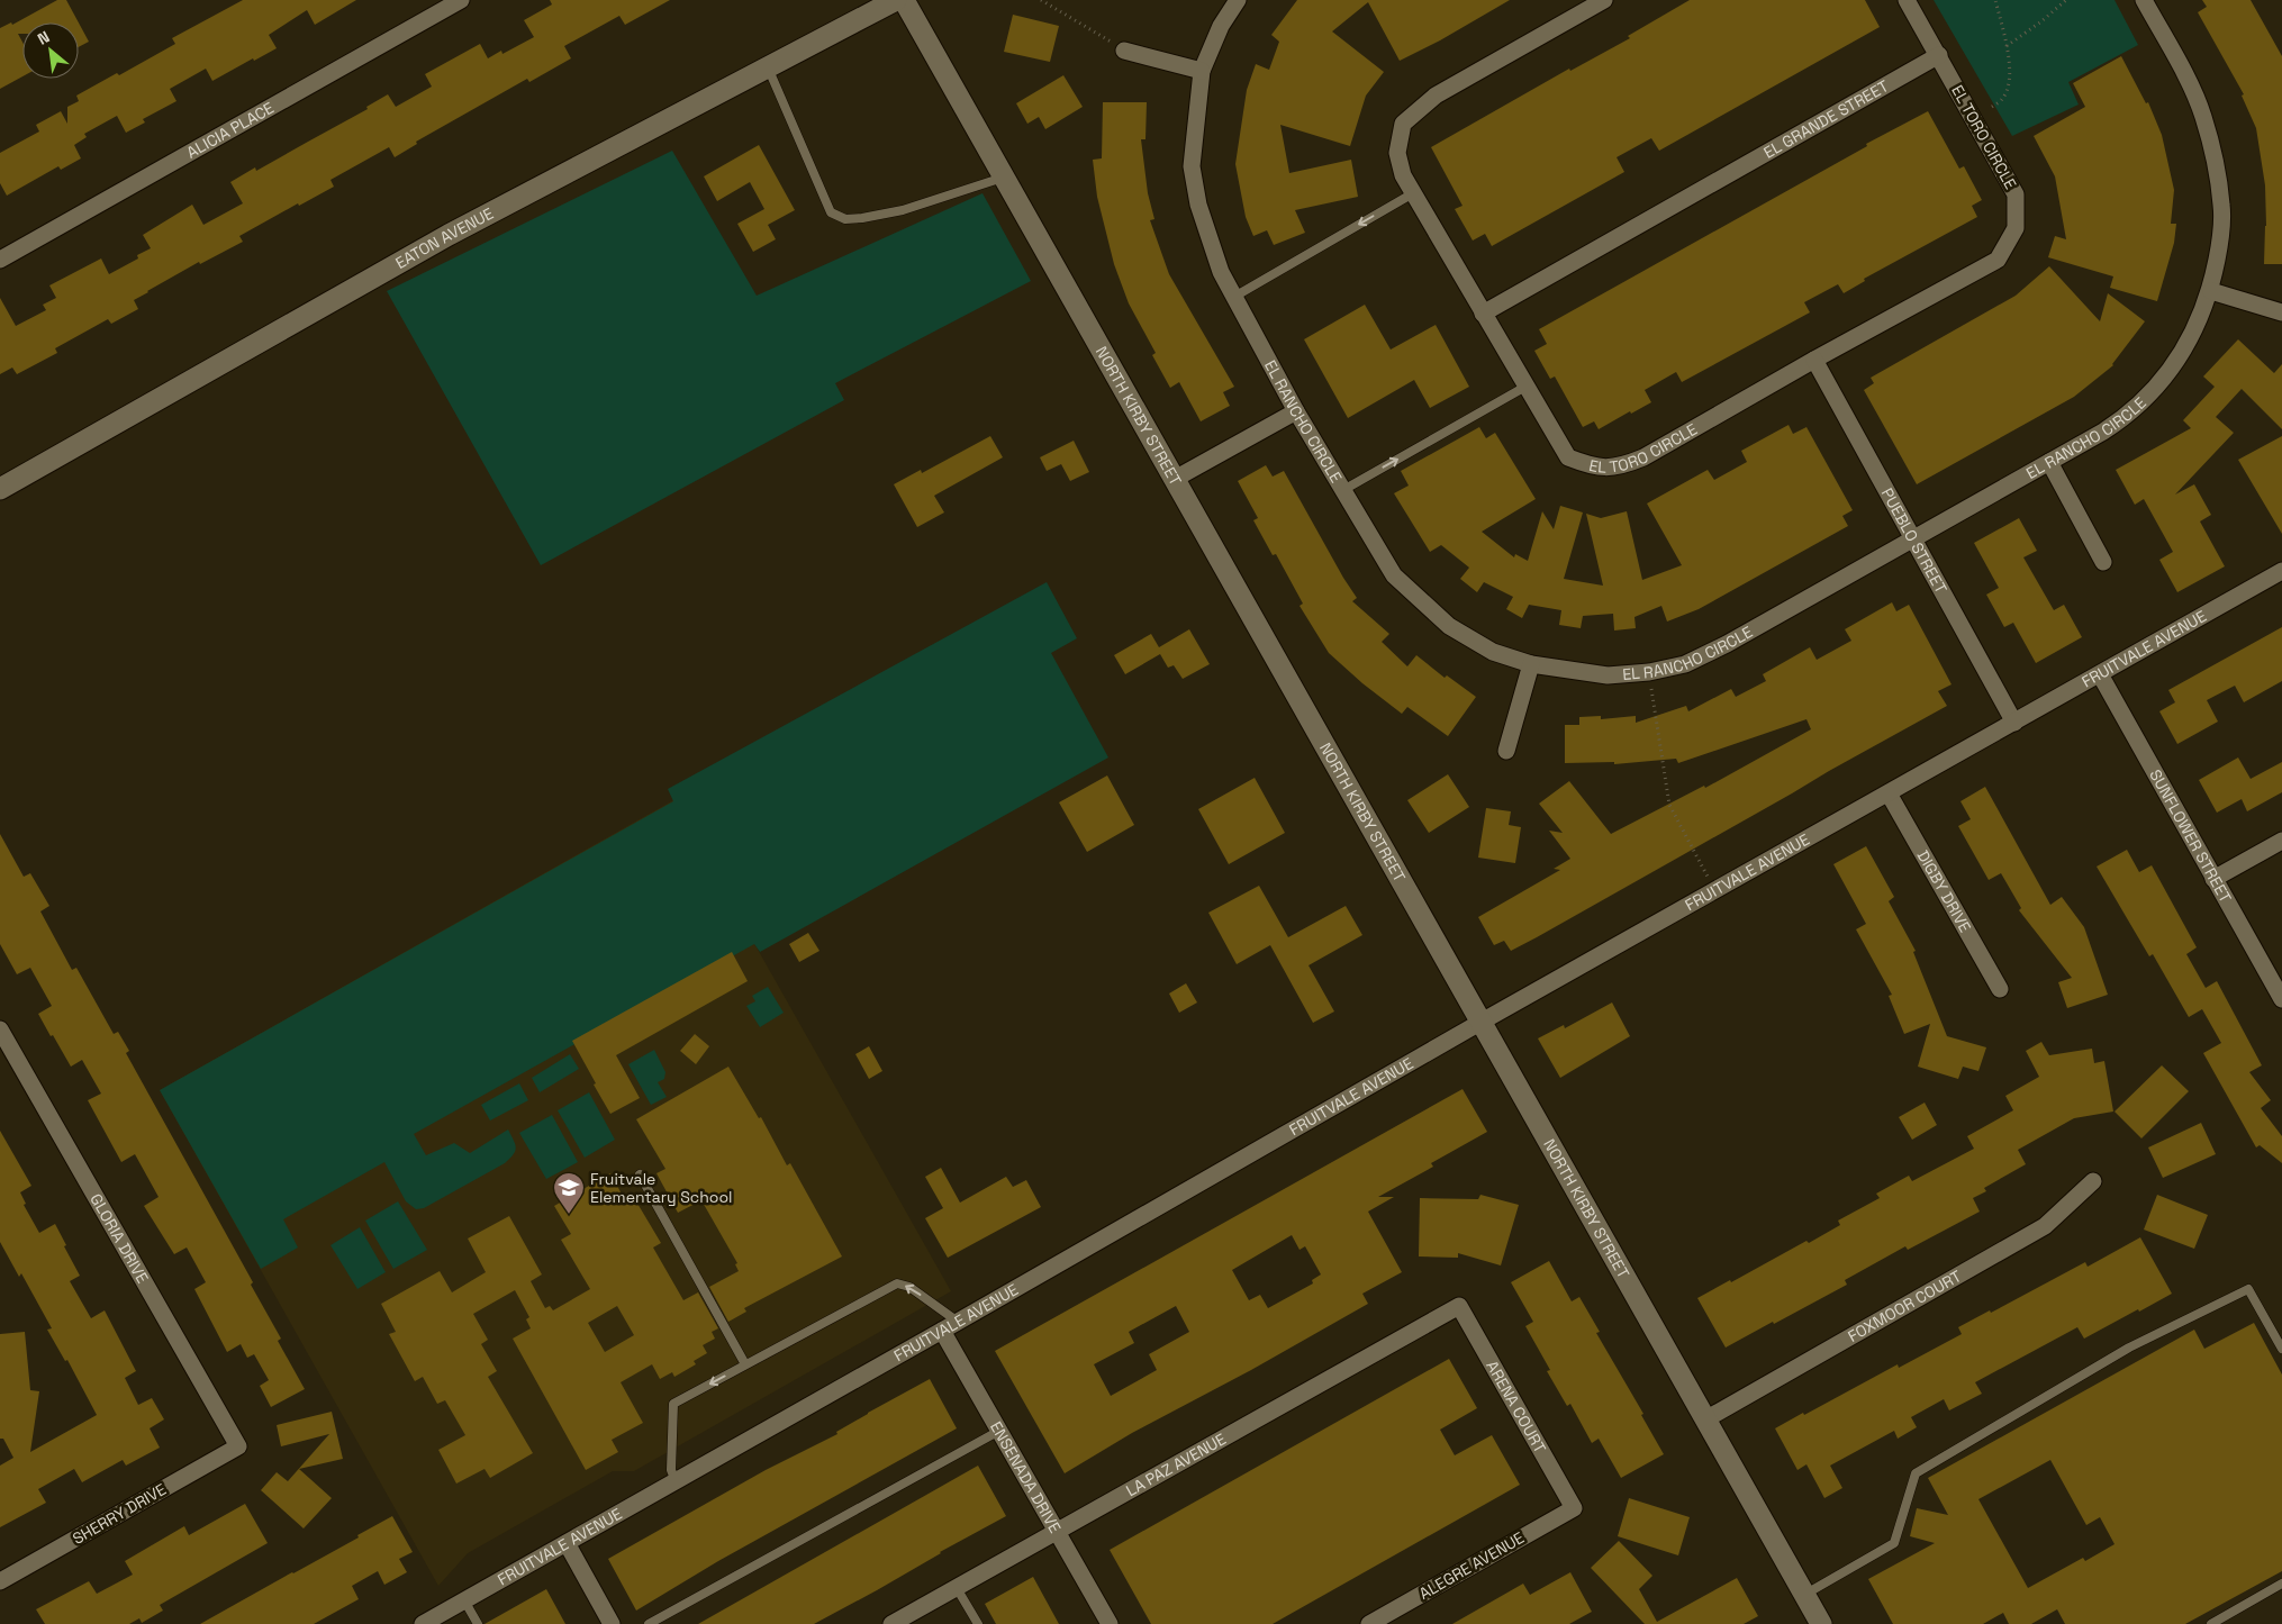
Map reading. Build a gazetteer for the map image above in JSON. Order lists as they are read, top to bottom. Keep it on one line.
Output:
{"streets":{"street":["EL GRANDE STREET","ALICIA PLACE","EL TORO CIRCLE","EATON AVENUE","NORTH KIRBY STREET","EL RANCHO CIRCLE","PUEBLO STREET","FRUITVALE AVENUE","SUNFLOWER STREET","DIGBY DRIVE","GLORIA DRIVE","FOXMOOR COURT","ARENA COURT","LA PAZ AVENUE","ENSENADA DRIVE","SHERRY DRIVE","ALEGRE AVENUE"]},"crossings":[["EL GRANDE STREET","EL TORO CIRCLE"],["EL TORO CIRCLE","PUEBLO STREET"],["NORTH KIRBY STREET","FRUITVALE AVENUE"],["NORTH KIRBY STREET","FOXMOOR COURT"],["EL RANCHO CIRCLE","PUEBLO STREET"],["PUEBLO STREET","FRUITVALE AVENUE"],["FRUITVALE AVENUE","SUNFLOWER STREET"],["FRUITVALE AVENUE","DIGBY DRIVE"],["FRUITVALE AVENUE","ENSENADA DRIVE"],["GLORIA DRIVE","SHERRY DRIVE"],["ARENA COURT","LA PAZ AVENUE"],["ARENA COURT","ALEGRE AVENUE"],["LA PAZ AVENUE","ENSENADA DRIVE"]],"places":{"school or university":["Fruitvale Elementary School"]},"north":"top left"}
